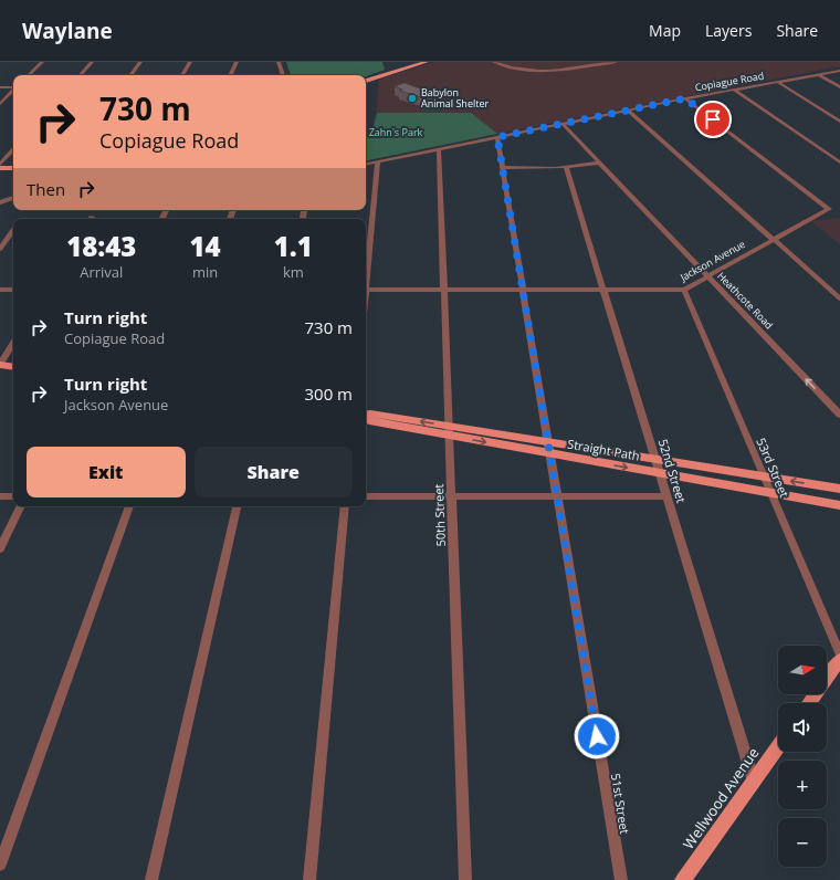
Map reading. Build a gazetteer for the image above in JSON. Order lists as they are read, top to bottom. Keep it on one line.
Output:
{"streets":{"main road":["Straight Path","Wellwood Avenue"],"street":["Copiague Road","Jackson Avenue","Heathcote Road","53rd Street","52nd Street","50th Street","51st Street"]},"crossings":[["Copiague Road","Jackson Avenue"],["Copiague Road","Heathcote Road"],["Copiague Road","50th Street"],["Copiague Road","51st Street"],["Jackson Avenue","Heathcote Road"],["Jackson Avenue","53rd Street"],["Jackson Avenue","52nd Street"],["Jackson Avenue","50th Street"],["Jackson Avenue","51st Street"],["Straight Path","53rd Street"],["Straight Path","52nd Street"],["Straight Path","50th Street"],["Straight Path","51st Street"],["52nd Street","Wellwood Avenue"]],"parks":["Zahn's Park"],"places":["Babylon Animal Shelter"],"north":"right","page":{"header":"Waylane","nav":["Map","Layers","Share"],"turn":["730 m","Copiague Road"],"then":"Then","eta":["18:43","Arrival","14","min","1.1","km"],"list":[{"name":"Turn right","note":"Copiague Road","value":"730 m"},{"name":"Turn right","note":"Jackson Avenue","value":"300 m"}],"buttons":["Exit","Share"],"map_buttons":["+","−"]}}
